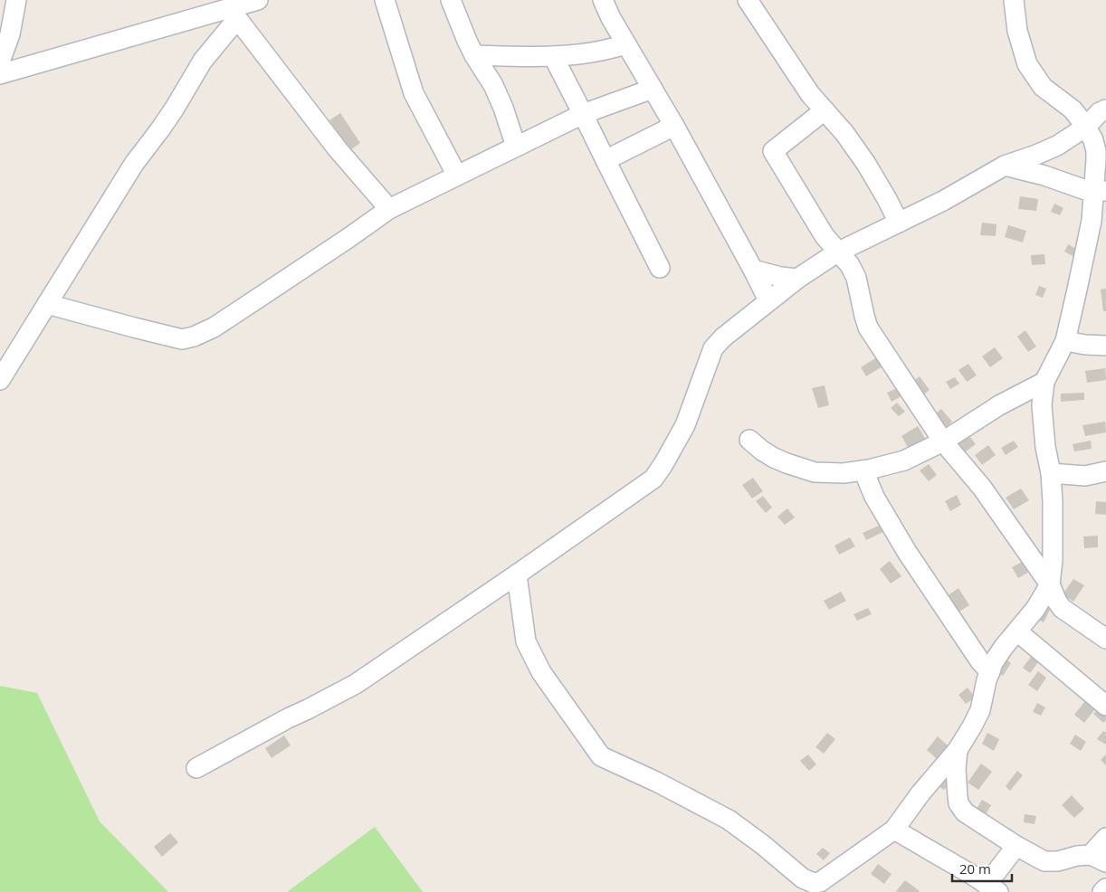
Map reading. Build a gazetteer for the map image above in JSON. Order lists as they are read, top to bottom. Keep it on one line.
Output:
{"scale_bar":"20 m"}
